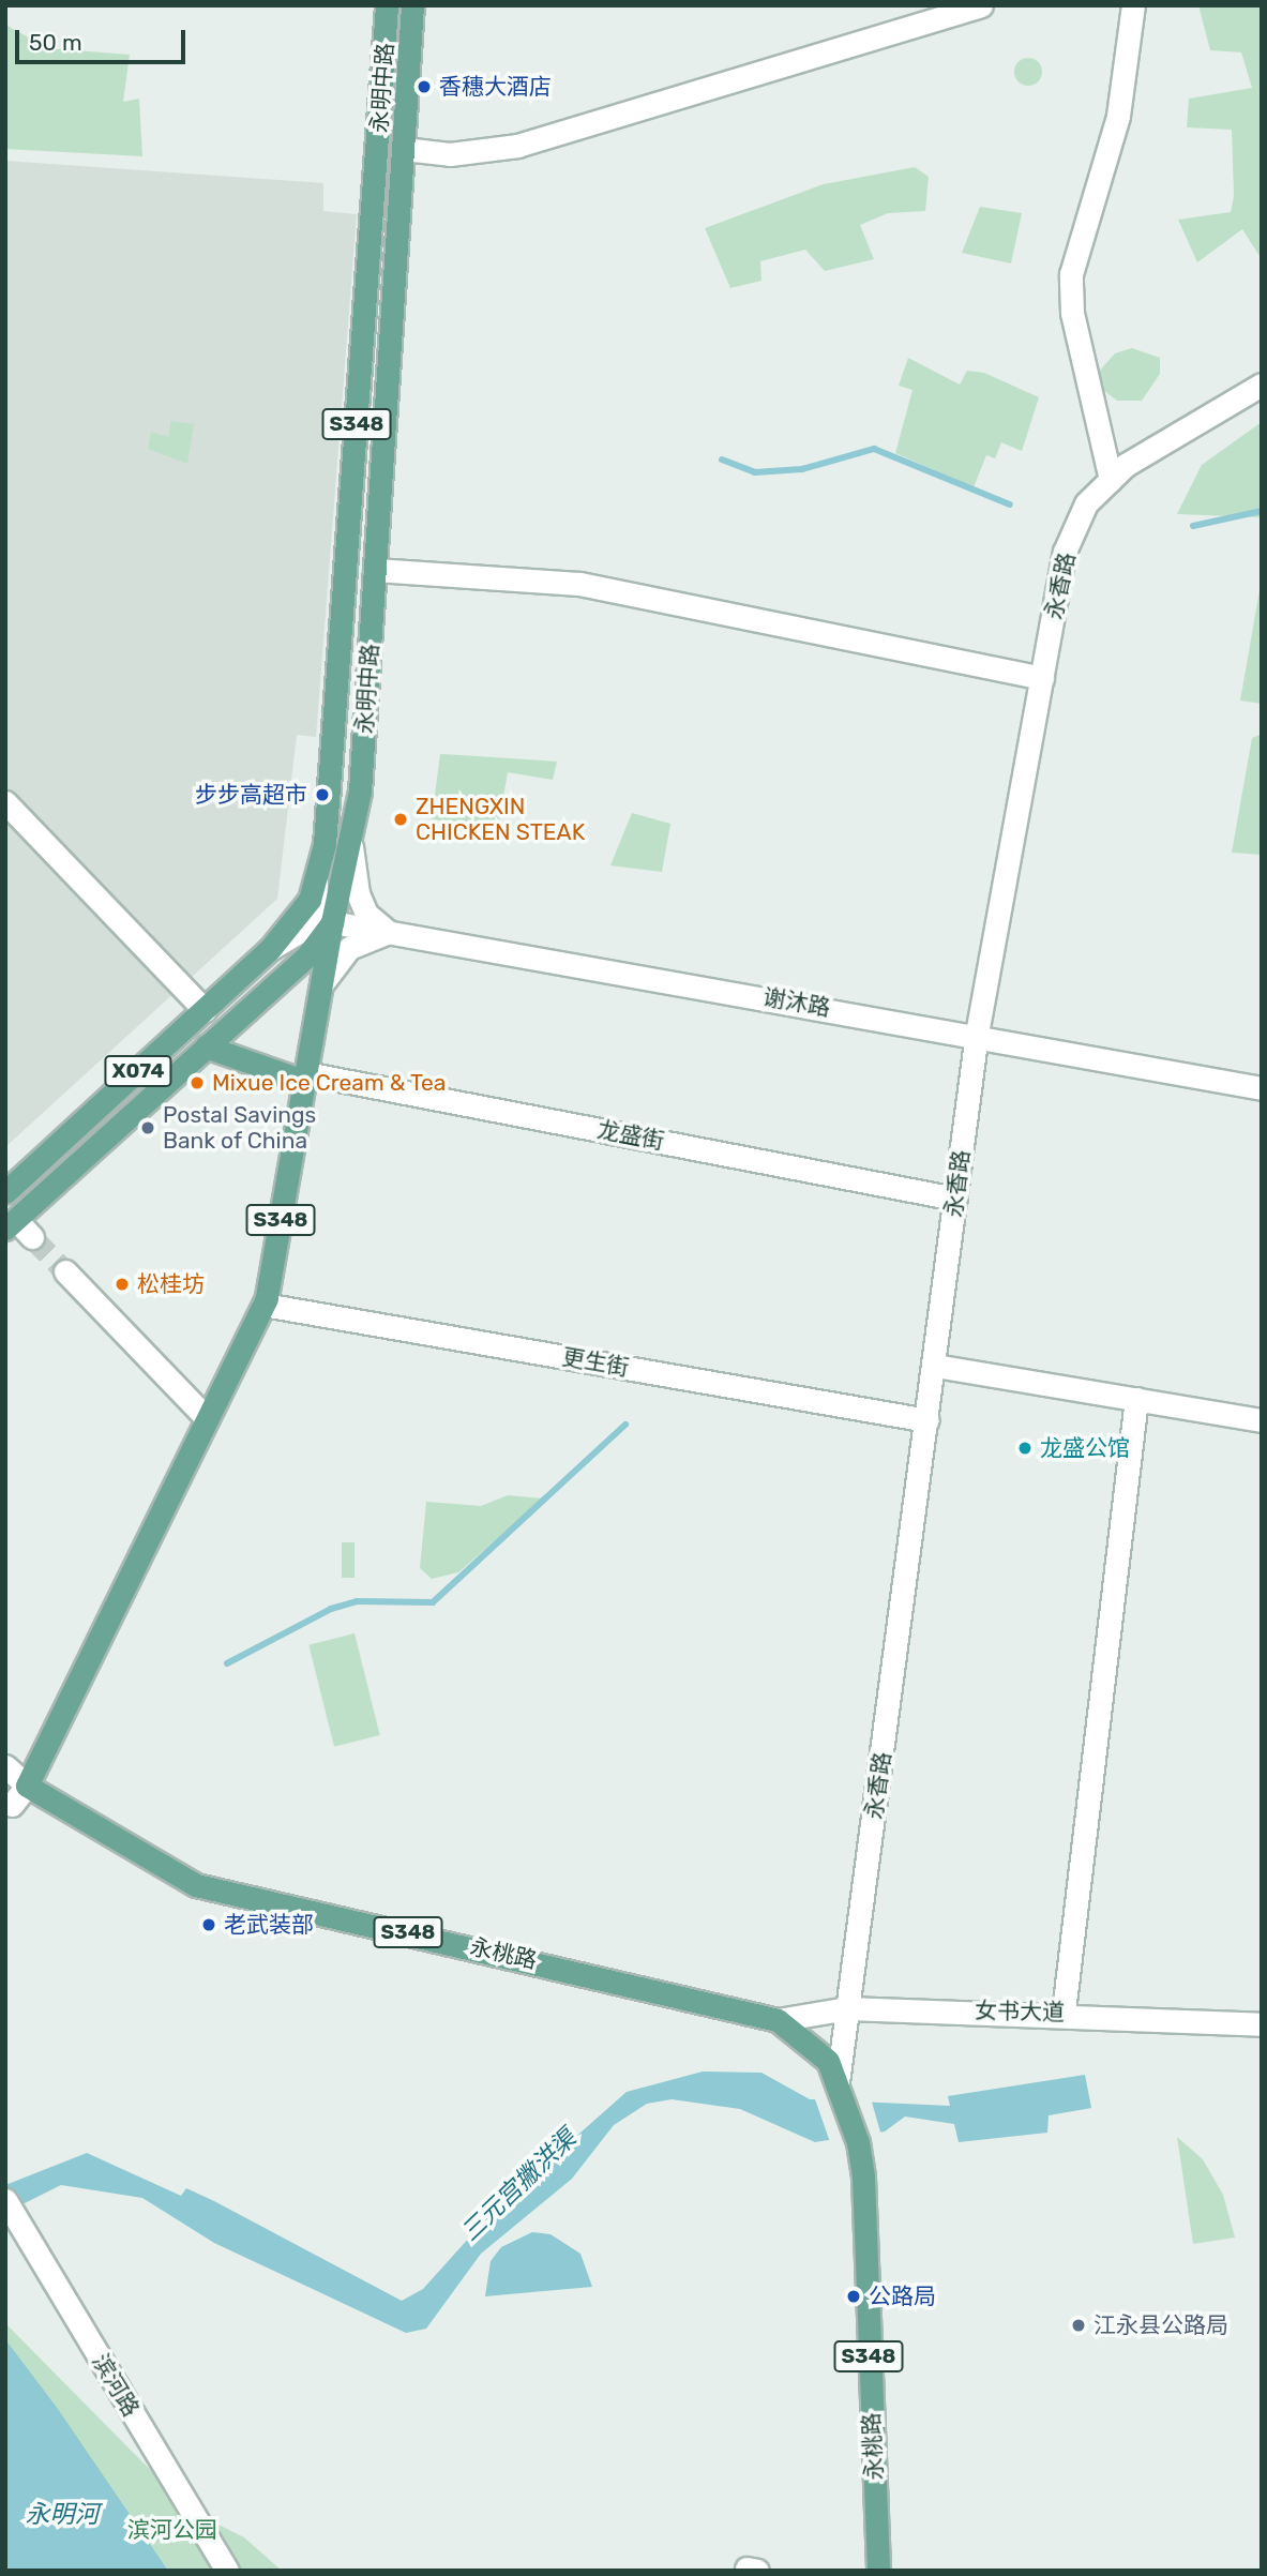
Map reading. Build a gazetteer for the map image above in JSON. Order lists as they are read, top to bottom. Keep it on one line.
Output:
{"streets":{"main road":["永明中路","S348","X074","永桃路"],"street":["永香路","谢沐路","龙盛街","更生街","女书大道","滨河路"]},"crossings":[["永明中路","S348"],["永明中路","谢沐路"],["永明中路","X074"],["S348","谢沐路"],["S348","龙盛街"],["S348","更生街"],["S348","永桃路"],["永香路","谢沐路"],["永香路","龙盛街"],["永香路","更生街"],["永香路","永桃路"],["永香路","女书大道"],["永桃路","女书大道"]],"water":["三元宫撇洪渠","永明河"],"parks":["滨河公园"],"places":["香穗大酒店","步步高超市","ZHENGXIN CHICKEN STEAK","Mixue Ice Cream & Tea","Postal Savings Bank of China","松桂坊","龙盛公馆","老武装部","公路局","江永县公路局"],"scale_bar":"50 m"}
